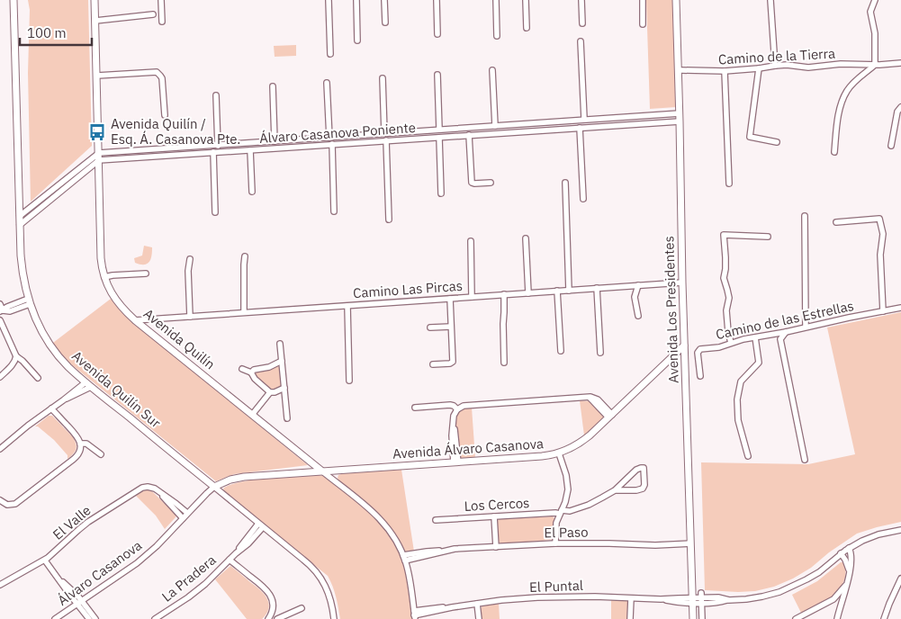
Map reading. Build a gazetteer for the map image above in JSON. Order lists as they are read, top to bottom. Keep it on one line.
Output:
{"streets":{"street":["Camino de la Tierra","Álvaro Casanova Poniente","Camino Las Pircas","Avenida Los Presidentes","Camino de las Estrellas","Avenida Quilín","Avenida Quilín Sur","Avenida Álvaro Casanova","Los Cercos","El Valle","El Paso","Álvaro Casanova","La Pradera","El Puntal"]},"crossings":[["Álvaro Casanova Poniente","Avenida Los Presidentes"],["Álvaro Casanova Poniente","Avenida Quilín"],["Camino Las Pircas","Avenida Los Presidentes"],["Camino Las Pircas","Avenida Quilín"],["Avenida Los Presidentes","Avenida Álvaro Casanova"],["Avenida Los Presidentes","El Paso"],["Avenida Los Presidentes","El Puntal"],["Avenida Quilín","Avenida Álvaro Casanova"],["Avenida Quilín","El Paso"],["Avenida Quilín","El Puntal"],["Avenida Quilín Sur","Avenida Álvaro Casanova"],["Avenida Quilín Sur","Álvaro Casanova"],["Avenida Quilín Sur","La Pradera"],["Avenida Álvaro Casanova","Álvaro Casanova"]],"places":{"bus stop":["Avenida Quilín / Esq. Á. Casanova Pte."]},"scale_bar":"100 m"}
